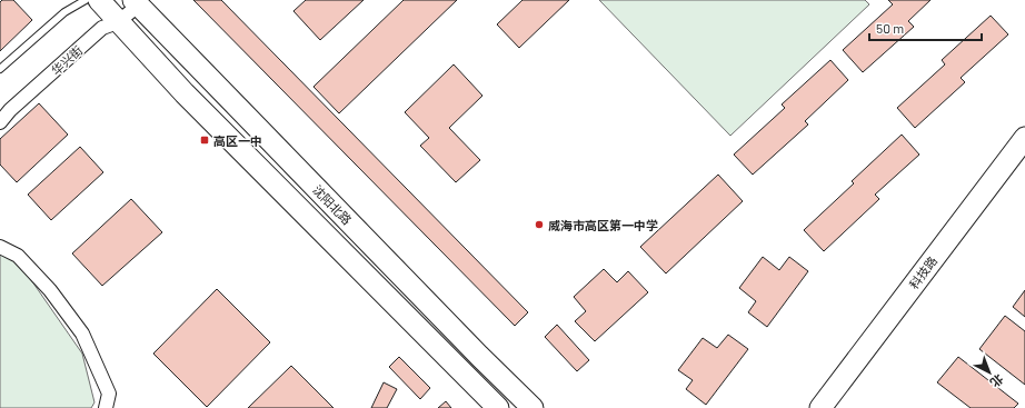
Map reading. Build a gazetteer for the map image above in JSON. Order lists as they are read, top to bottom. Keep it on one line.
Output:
{"streets":{"main road":["沈阳北路","科技路"],"street":["华兴街"]},"crossings":[["华兴街","沈阳北路"]],"places":{"transit":["高区一中"],"other":["威海市高区第一中学"]},"scale_bar":"50 m","north":"bottom right"}
